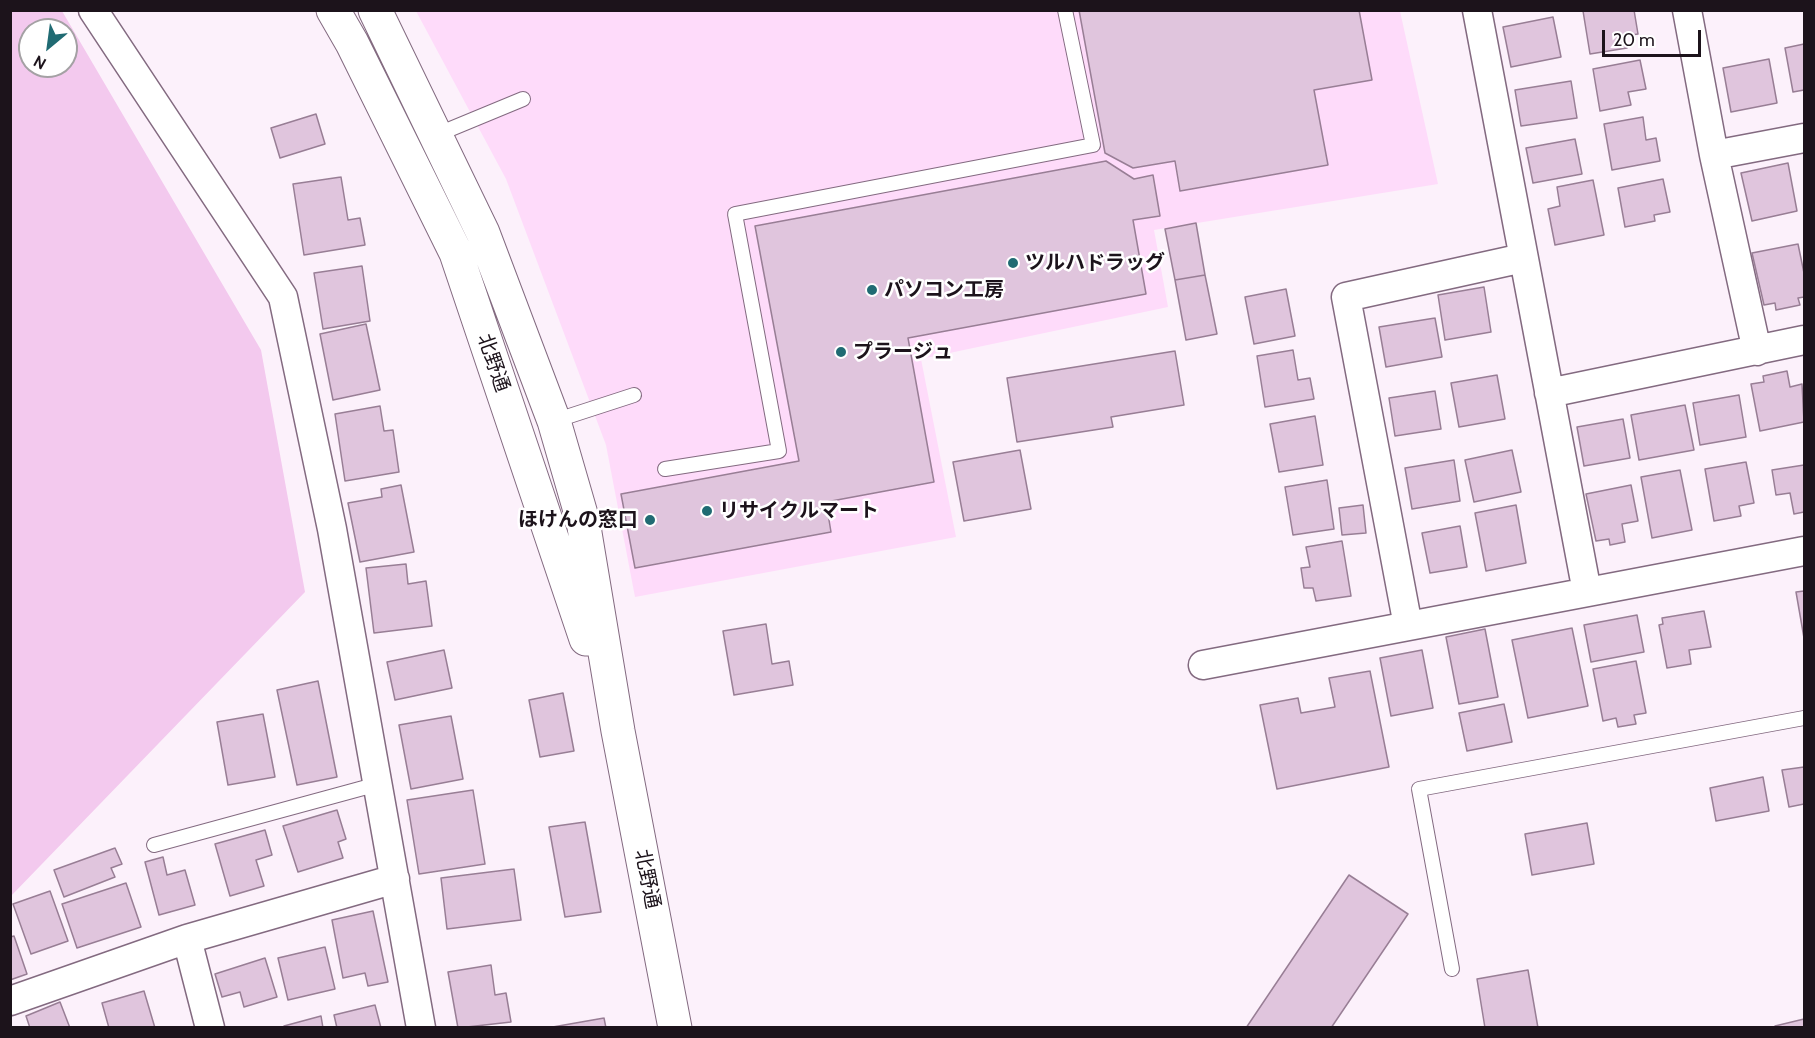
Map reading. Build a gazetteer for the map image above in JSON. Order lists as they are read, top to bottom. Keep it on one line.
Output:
{"streets":{"street":["北野通"]},"places":["ツルハドラッグ","パソコン工房","プラージュ","リサイクルマート","ほけんの窓口"],"scale_bar":"20 m","north":"bottom left"}
